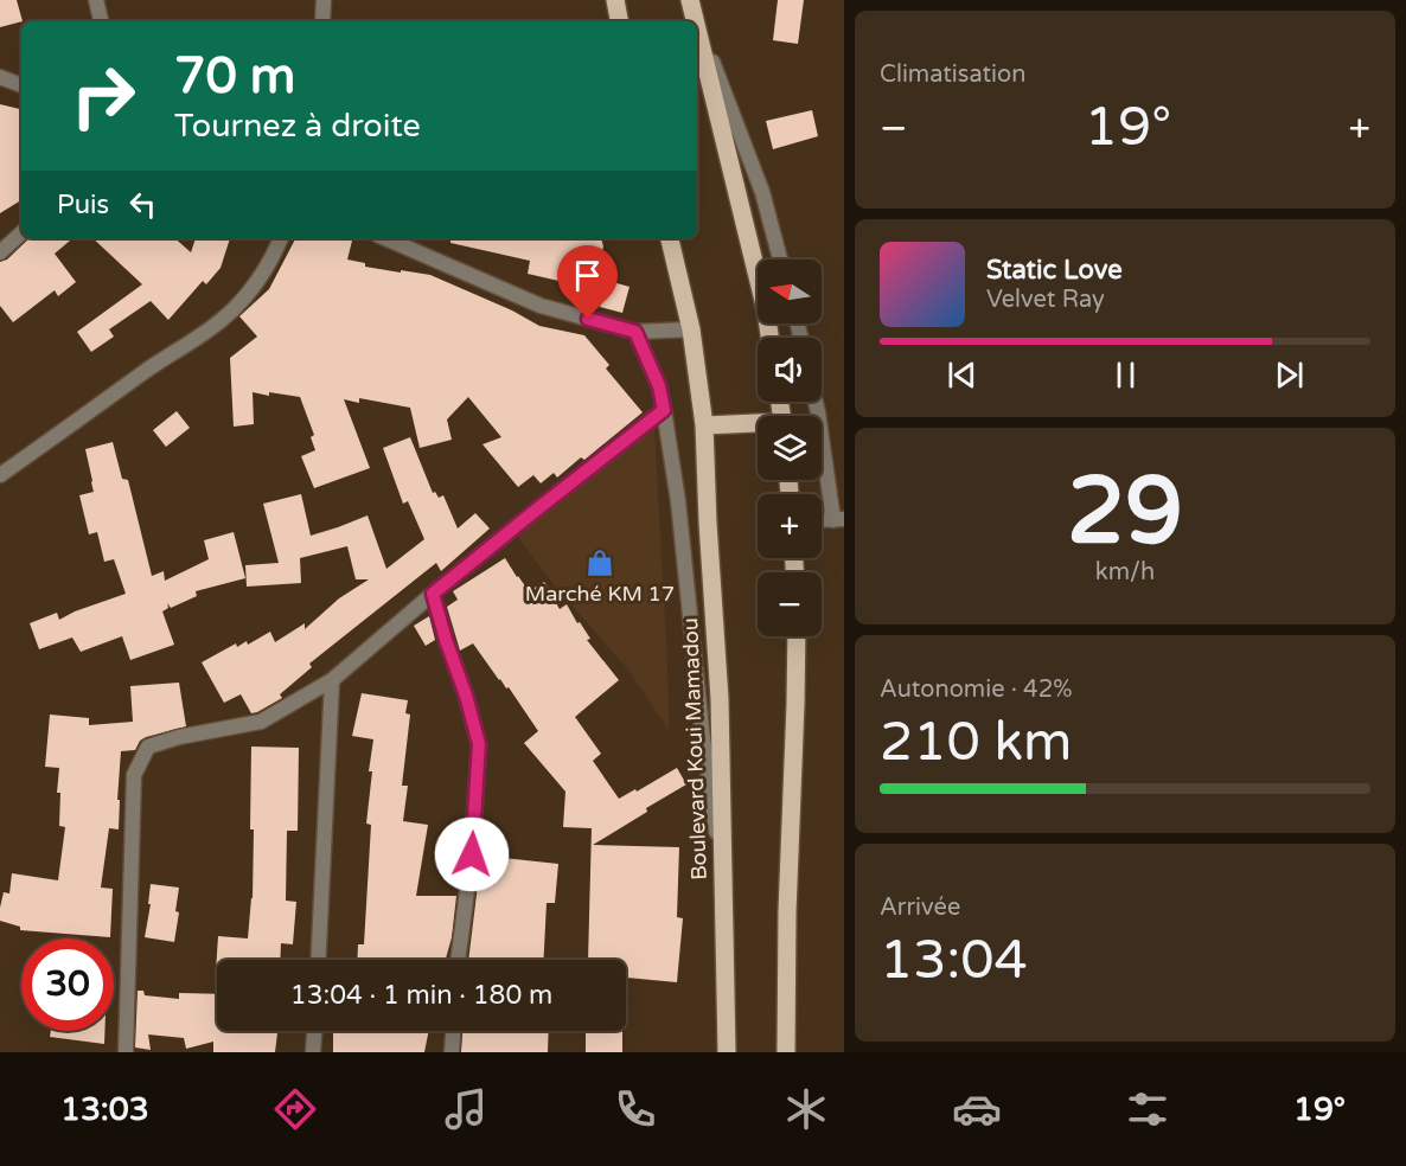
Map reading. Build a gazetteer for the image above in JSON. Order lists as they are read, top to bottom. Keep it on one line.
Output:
{"streets":{"main road":["Boulevard Koui Mamadou"]},"places":{"shop":["Marché KM 17"]},"north":"left","page":{"tile":["Climatisation",["29","km/h"],["Autonomie · 42%","210 km"],["Arrivée","13:04"]],"turn":["70 m","Tournez à droite"],"heat":["−","19°","+"],"then":"Puis","song":["Static Love","Velvet Ray"],"map_buttons":["+","−"],"limit":"30","trip":"13:04 · 1 min · 180 m","tabs":["13:03","19°"]}}
